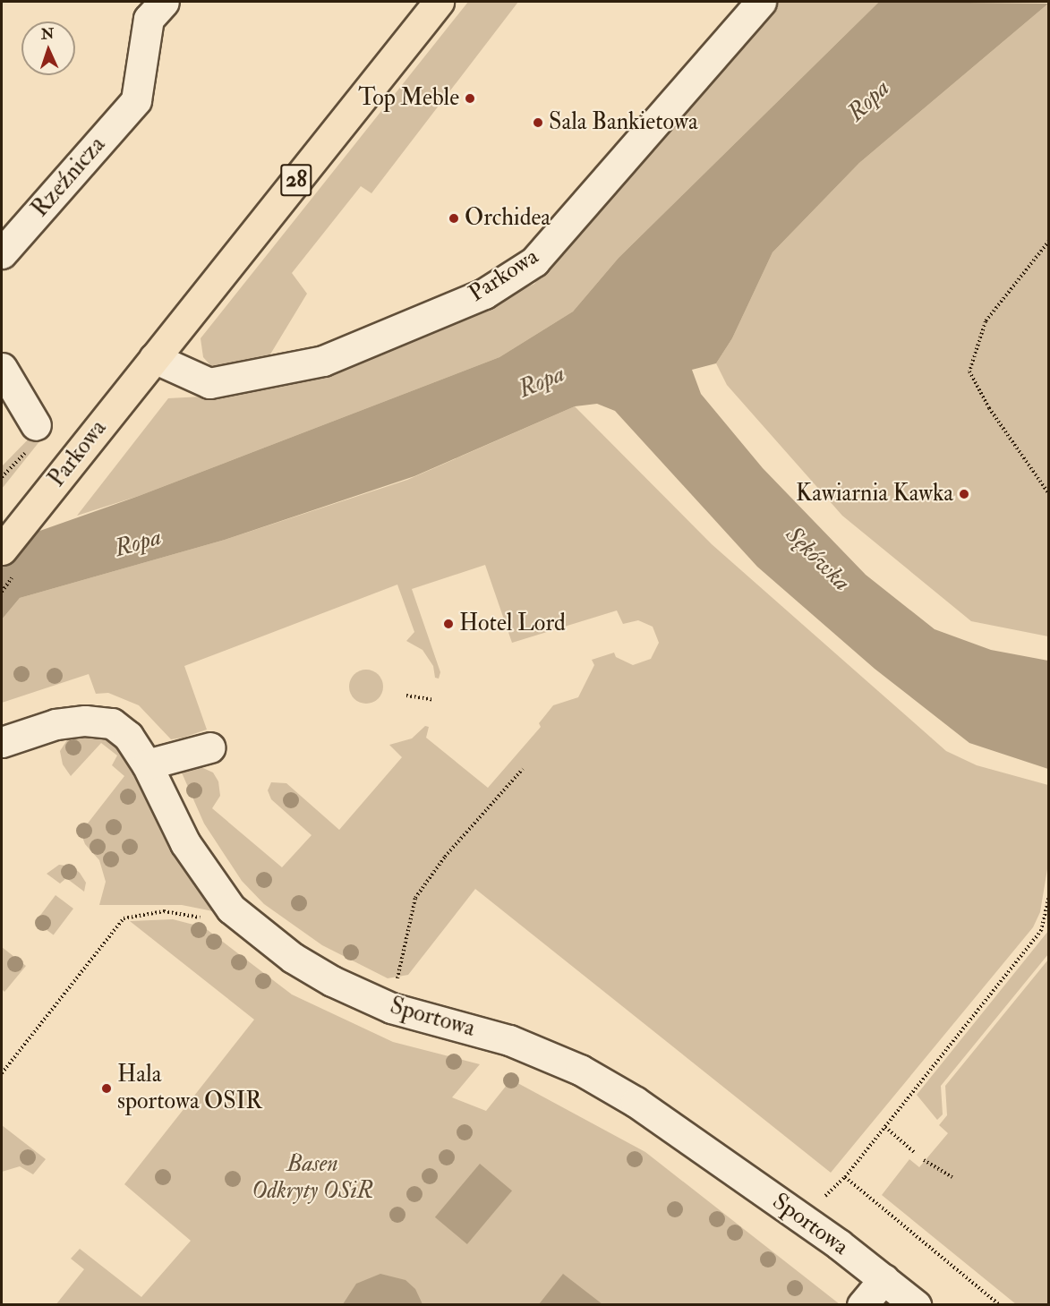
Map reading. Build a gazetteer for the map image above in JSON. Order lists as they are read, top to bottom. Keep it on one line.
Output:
{"streets":{"main road":["28","Parkowa"],"street":["Rzeźnicza","Sportowa"]},"water":["Ropa","Sękówka"],"parks":["Basen Odkryty OSiR"],"places":["Top Meble","Sala Bankietowa","Orchidea","Kawiarnia Kawka","Hotel Lord","Hala sportowa OSIR"],"north":"top"}
